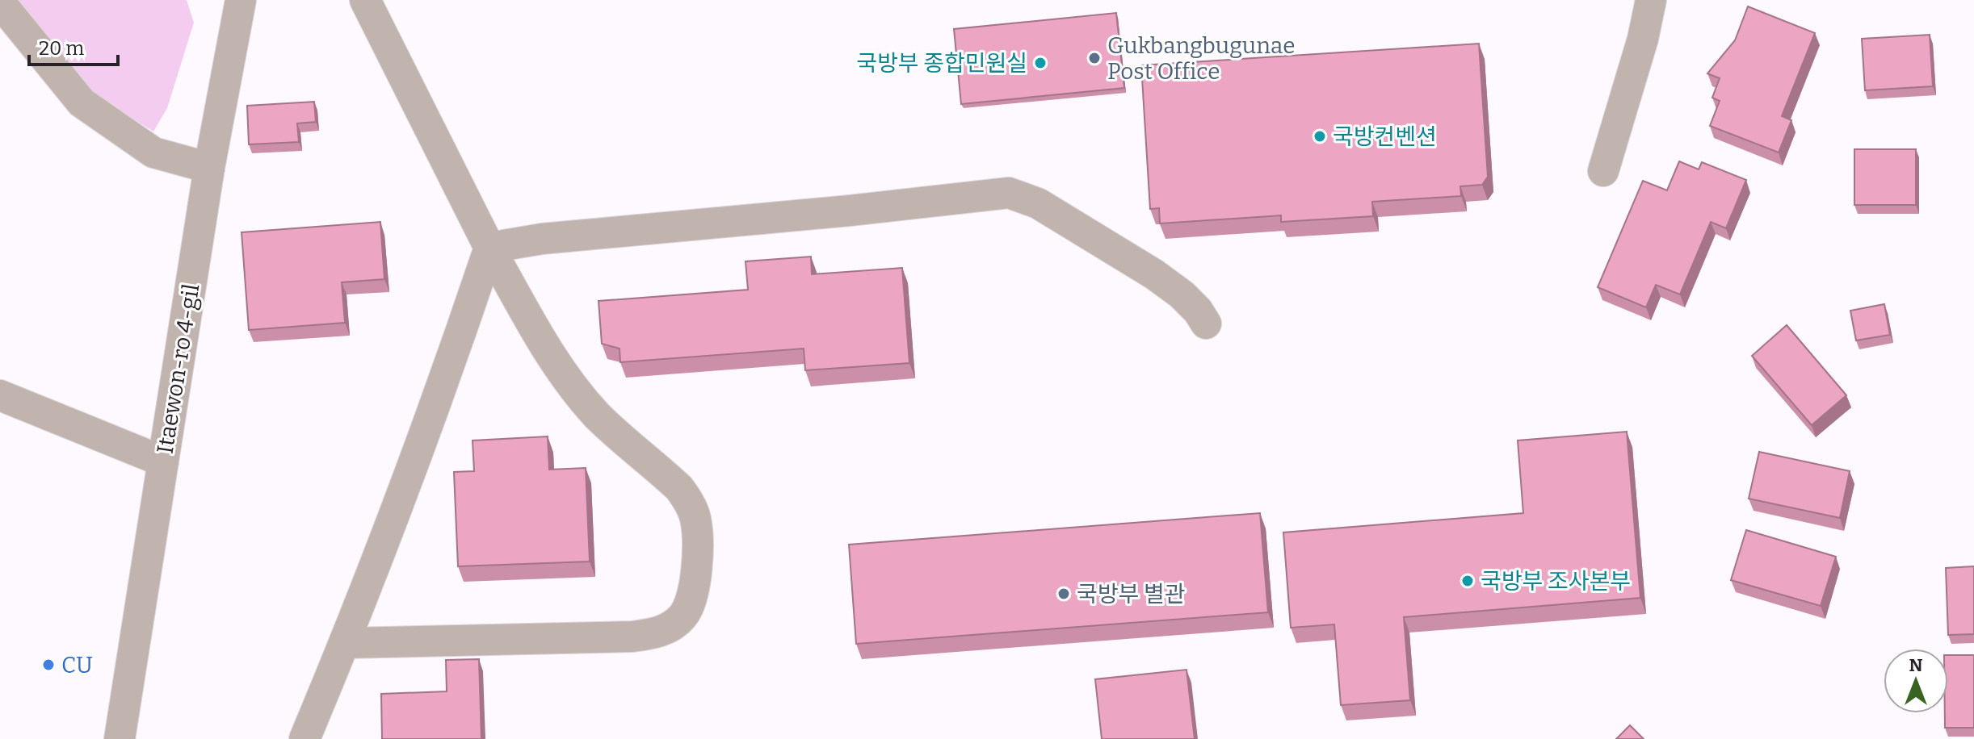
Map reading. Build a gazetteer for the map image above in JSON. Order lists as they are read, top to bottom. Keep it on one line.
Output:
{"streets":{"street":["Itaewon-ro 4-gil"]},"places":["Gukbangbugunae Post Office","국방부 종합민원실","국방컨벤션","국방부 조사본부","국방부 별관","CU"],"scale_bar":"20 m","north":"top"}
